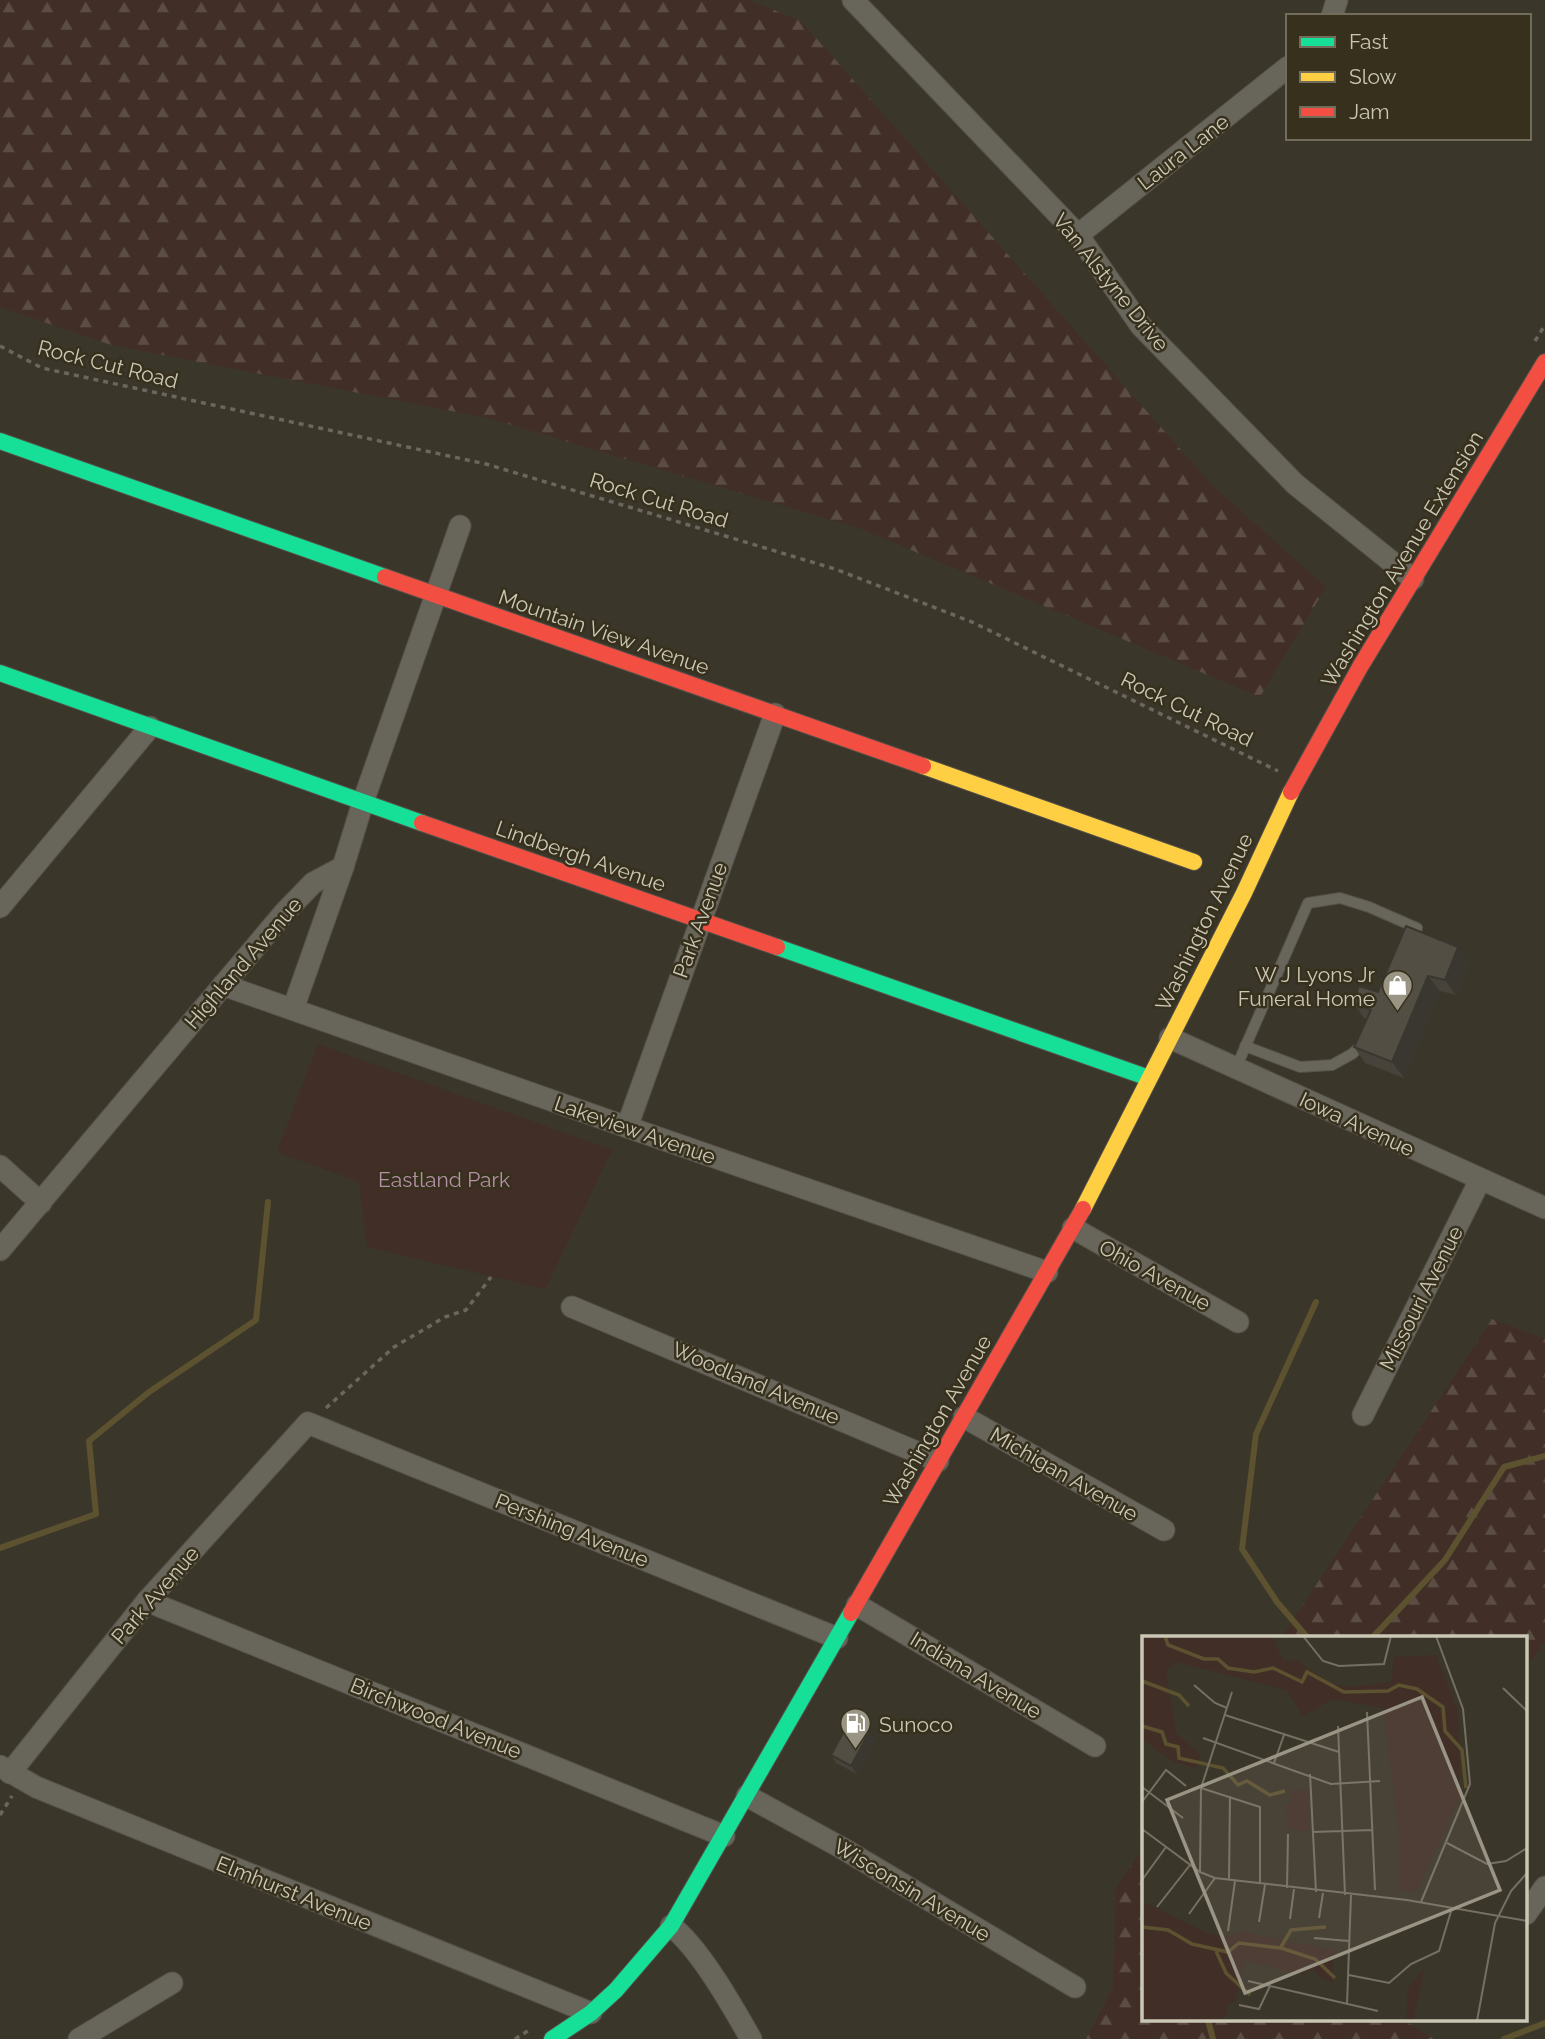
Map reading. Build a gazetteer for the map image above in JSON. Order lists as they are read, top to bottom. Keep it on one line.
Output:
{"streets":{"street":["Laura Lane","Van Alstyne Drive","Washington Avenue Extension","Mountain View Avenue","Lindbergh Avenue","Park Avenue","Washington Avenue","Highland Avenue","Iowa Avenue","Lakeview Avenue","Ohio Avenue","Missouri Avenue","Woodland Avenue","Michigan Avenue","Pershing Avenue","Indiana Avenue","Birchwood Avenue","Wisconsin Avenue","Elmhurst Avenue"],"path":["Rock Cut Road"]},"crossings":[["Laura Lane","Van Alstyne Drive"],["Van Alstyne Drive","Washington Avenue Extension"],["Washington Avenue Extension","Washington Avenue"],["Mountain View Avenue","Park Avenue"],["Lindbergh Avenue","Park Avenue"],["Lindbergh Avenue","Washington Avenue"],["Park Avenue","Lakeview Avenue"],["Park Avenue","Pershing Avenue"],["Park Avenue","Birchwood Avenue"],["Park Avenue","Elmhurst Avenue"],["Washington Avenue","Iowa Avenue"],["Washington Avenue","Lakeview Avenue"],["Washington Avenue","Ohio Avenue"],["Washington Avenue","Woodland Avenue"],["Washington Avenue","Michigan Avenue"],["Washington Avenue","Pershing Avenue"],["Washington Avenue","Indiana Avenue"],["Washington Avenue","Birchwood Avenue"],["Washington Avenue","Wisconsin Avenue"],["Washington Avenue","Elmhurst Avenue"],["Highland Avenue","Lakeview Avenue"],["Iowa Avenue","Missouri Avenue"]],"parks":["Eastland Park"],"places":{"shop":["W J Lyons Jr Funeral Home"],"fuel station":["Sunoco"]},"legend":["Fast","Slow","Jam"]}
